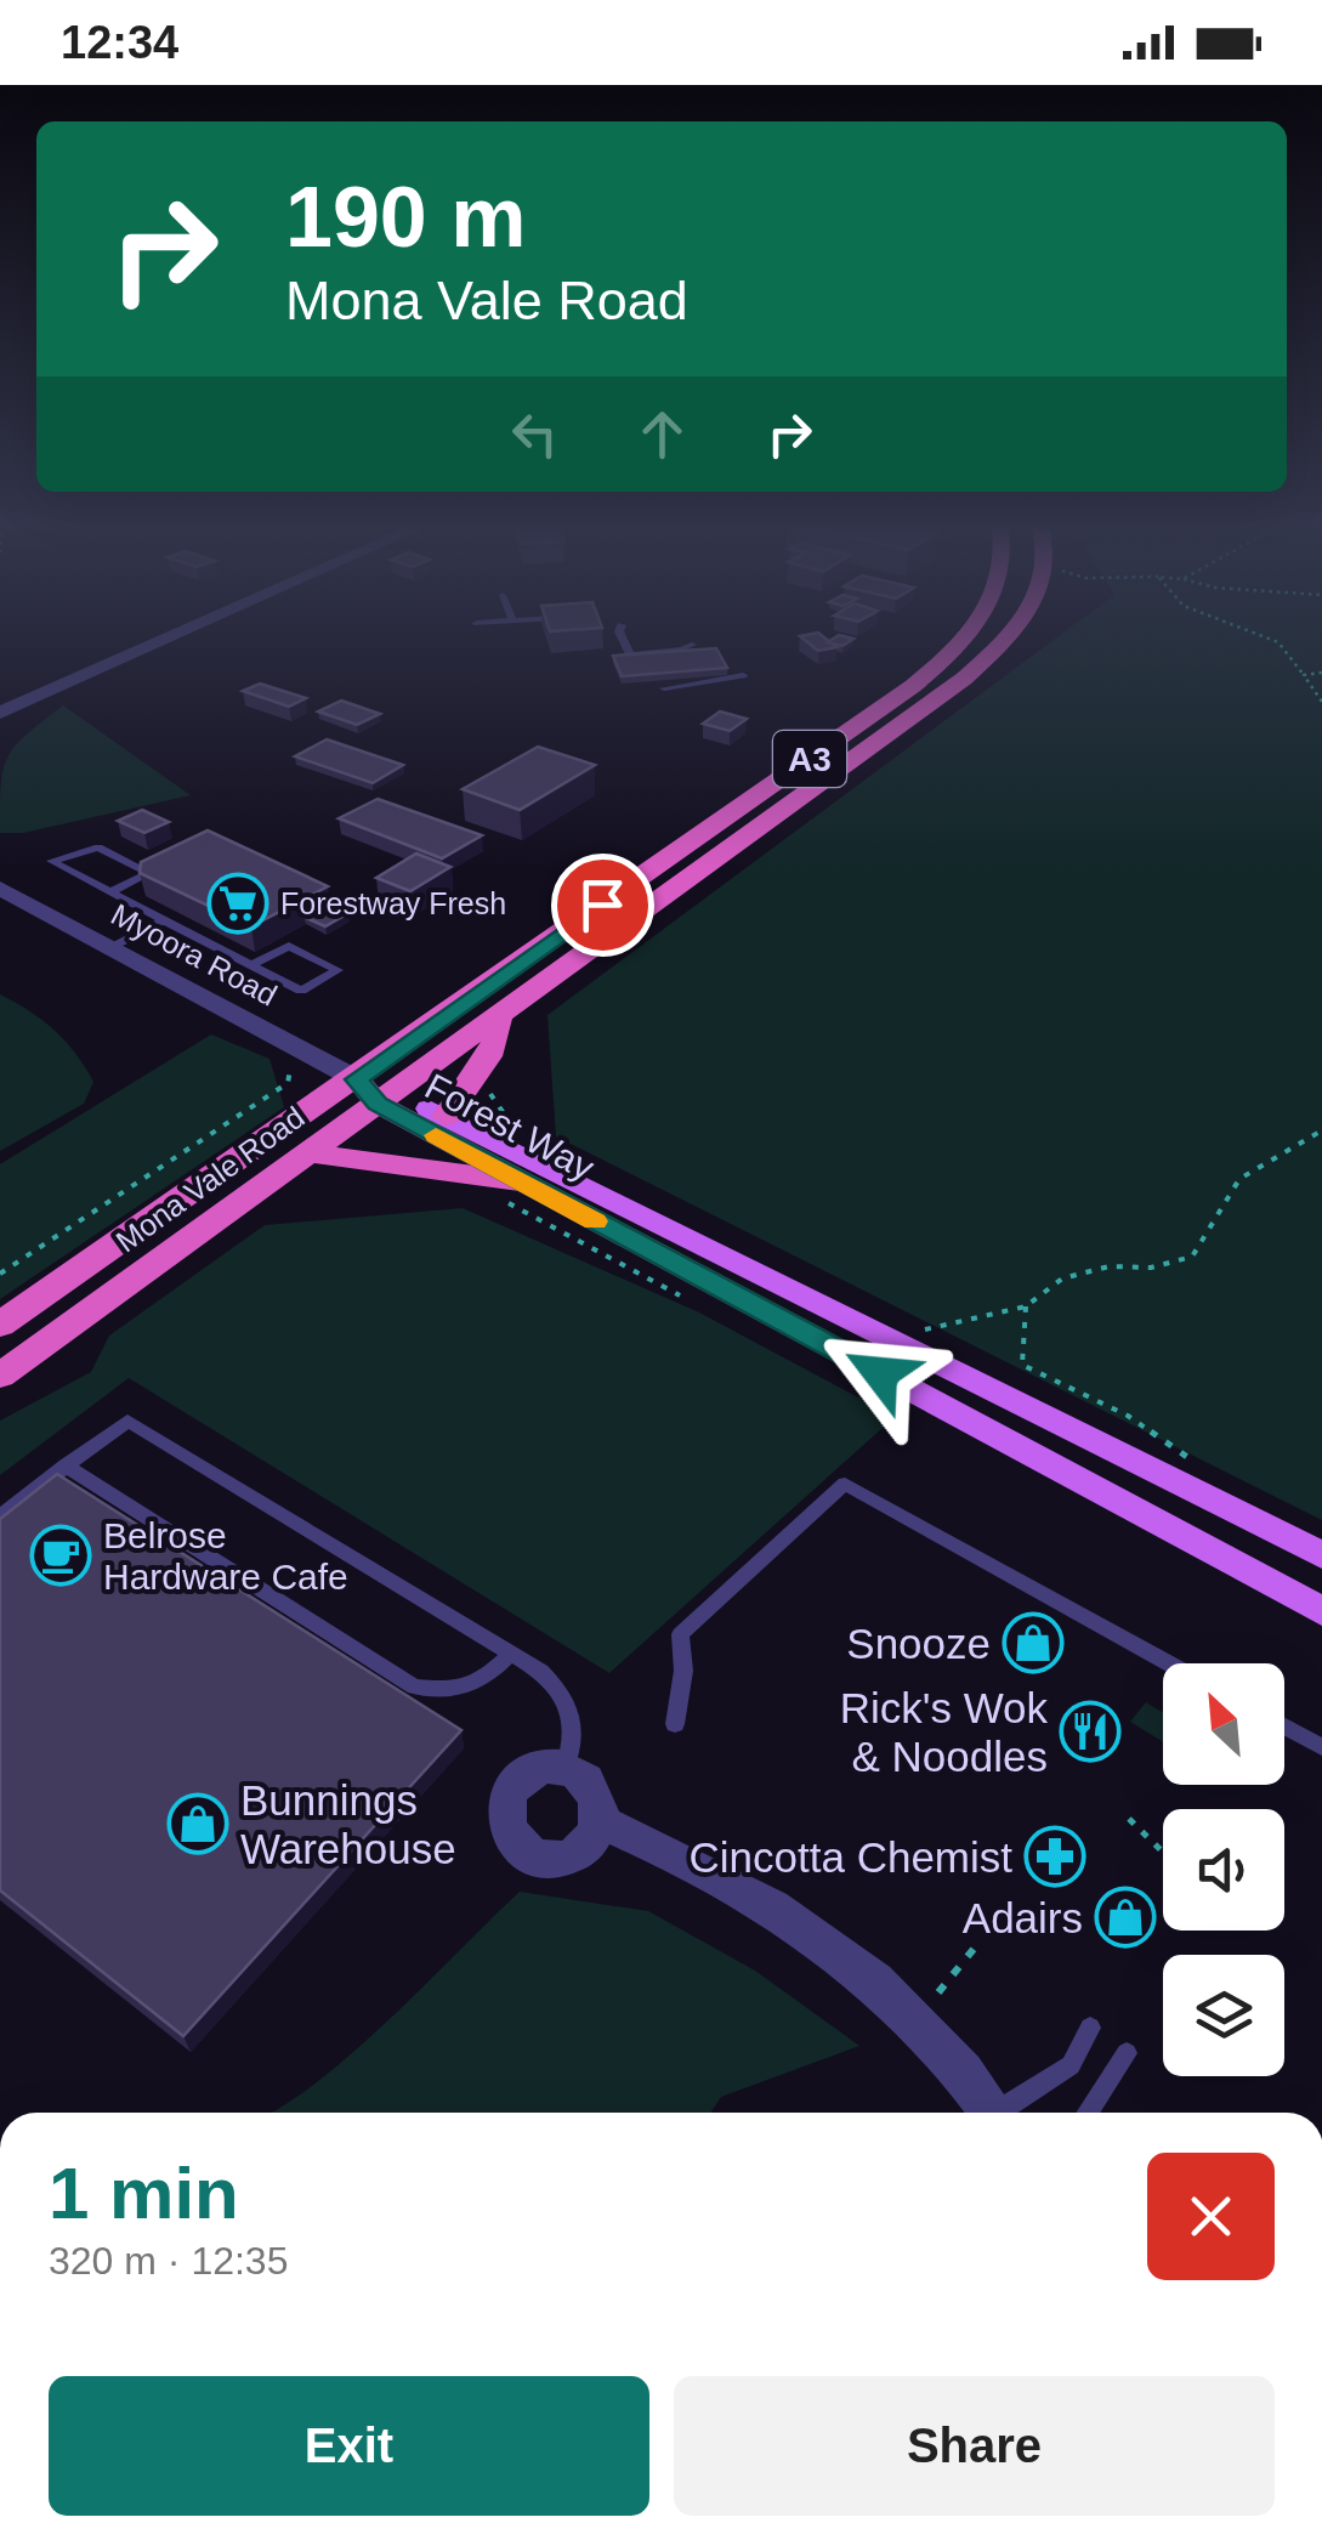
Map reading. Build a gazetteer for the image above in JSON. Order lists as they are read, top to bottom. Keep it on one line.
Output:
{"streets":{"highway":["A3","Mona Vale Road"],"main road":["Forest Way"],"street":["Myoora Road"]},"crossings":[["Myoora Road","Forest Way"],["Myoora Road","Mona Vale Road"],["Forest Way","Mona Vale Road"]],"places":{"supermarket":["Forestway Fresh"],"cafe":["Belrose Hardware Cafe"],"shop":["Snooze","Bunnings Warehouse","Adairs"],"restaurant":["Rick's Wok & Noodles"],"pharmacy":["Cincotta Chemist"]},"north":"top left","page":{"status":"12:34","turn":["190 m","Mona Vale Road"],"heading":["1 min","320 m · 12:35"],"buttons":["Exit","Share"]}}
